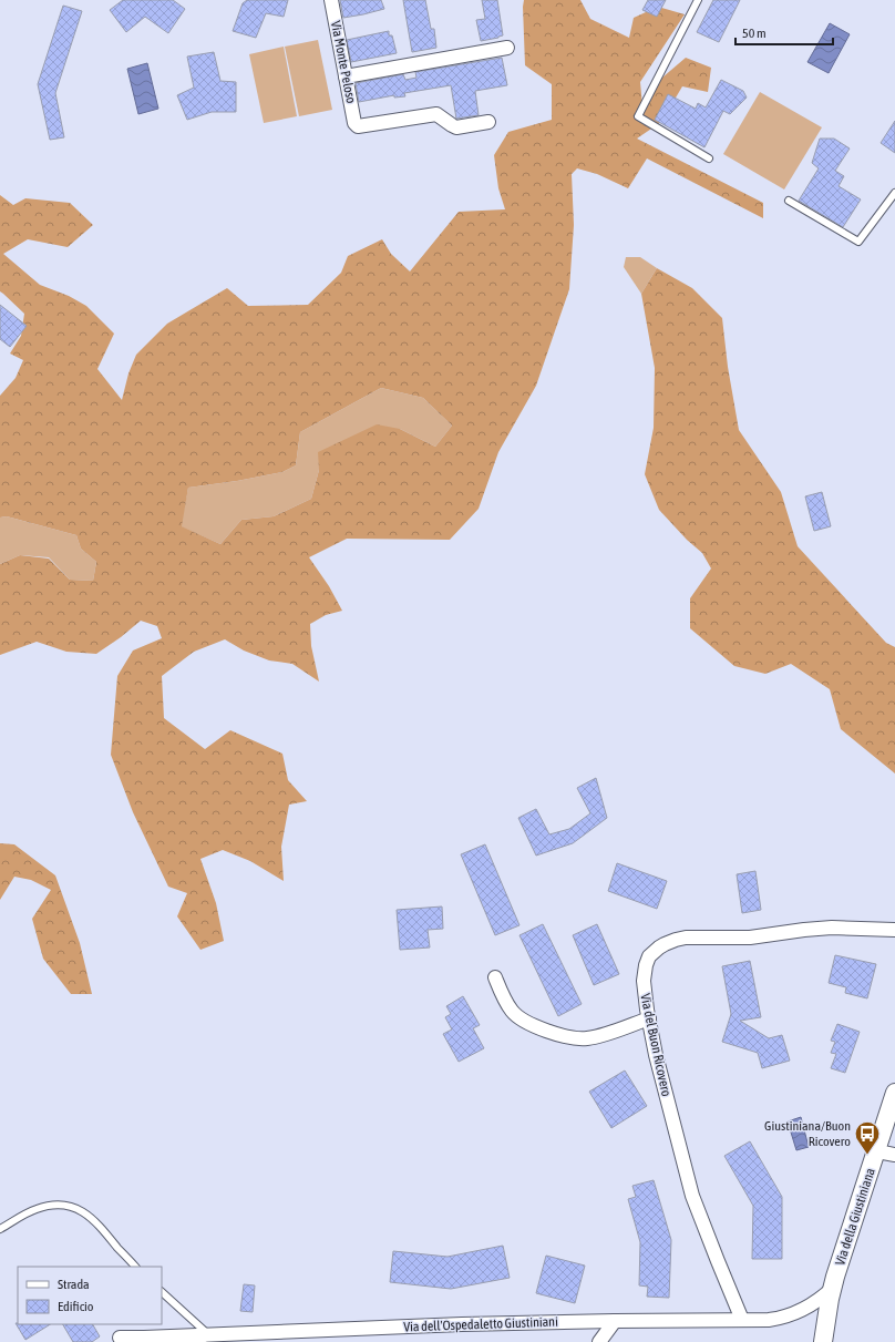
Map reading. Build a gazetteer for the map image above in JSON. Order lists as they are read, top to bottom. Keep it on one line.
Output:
{"streets":{"street":["Via Monte Peloso","Via del Buon Ricovero","Via della Giustiniana","Via dell'Ospedaletto Giustiniani"]},"crossings":[["Via del Buon Ricovero","Via dell'Ospedaletto Giustiniani"],["Via della Giustiniana","Via dell'Ospedaletto Giustiniani"]],"places":{"bus stop":["Giustiniana/Buon Ricovero"]},"legend":["Strada","Edificio"],"scale_bar":"50 m"}
